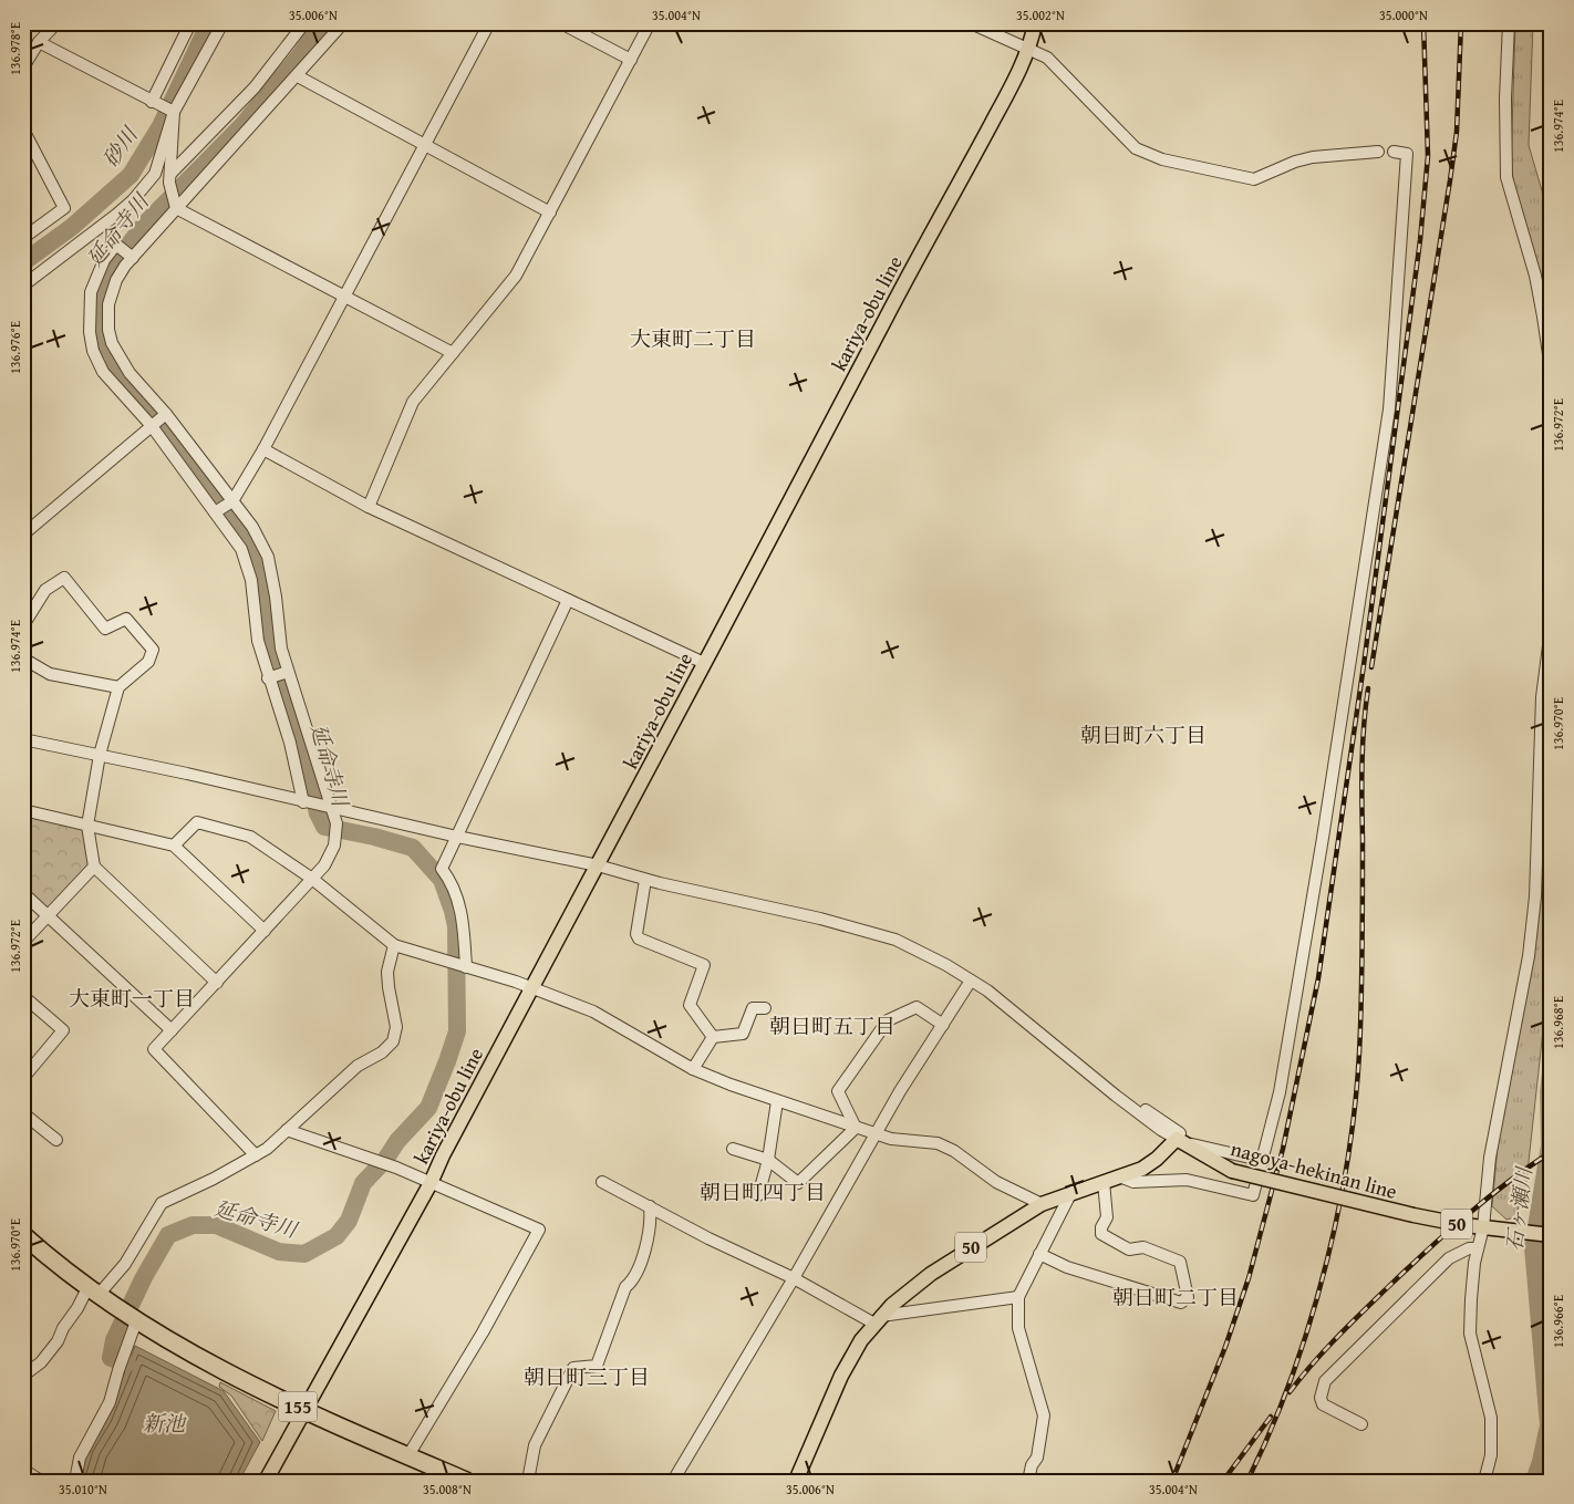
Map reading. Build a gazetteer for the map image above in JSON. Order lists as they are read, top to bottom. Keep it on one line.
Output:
{"streets":{"highway":["155"],"main road":["kariya-obu line","nagoya-hekinan line","50"]},"crossings":[["kariya-obu line","155"],["nagoya-hekinan line","50"]],"districts":["大東町二丁目","朝日町六丁目","大東町一丁目","朝日町五丁目","朝日町四丁目","朝日町二丁目","朝日町三丁目"],"water":["砂川","延命寺川","石ヶ瀬川","新池"],"coordinates":["35.006°N","35.004°N","35.002°N","35.000°N","136.978°E","136.974°E","136.976°E","136.972°E","136.970°E","136.968°E","136.966°E","35.010°N","35.008°N"]}
